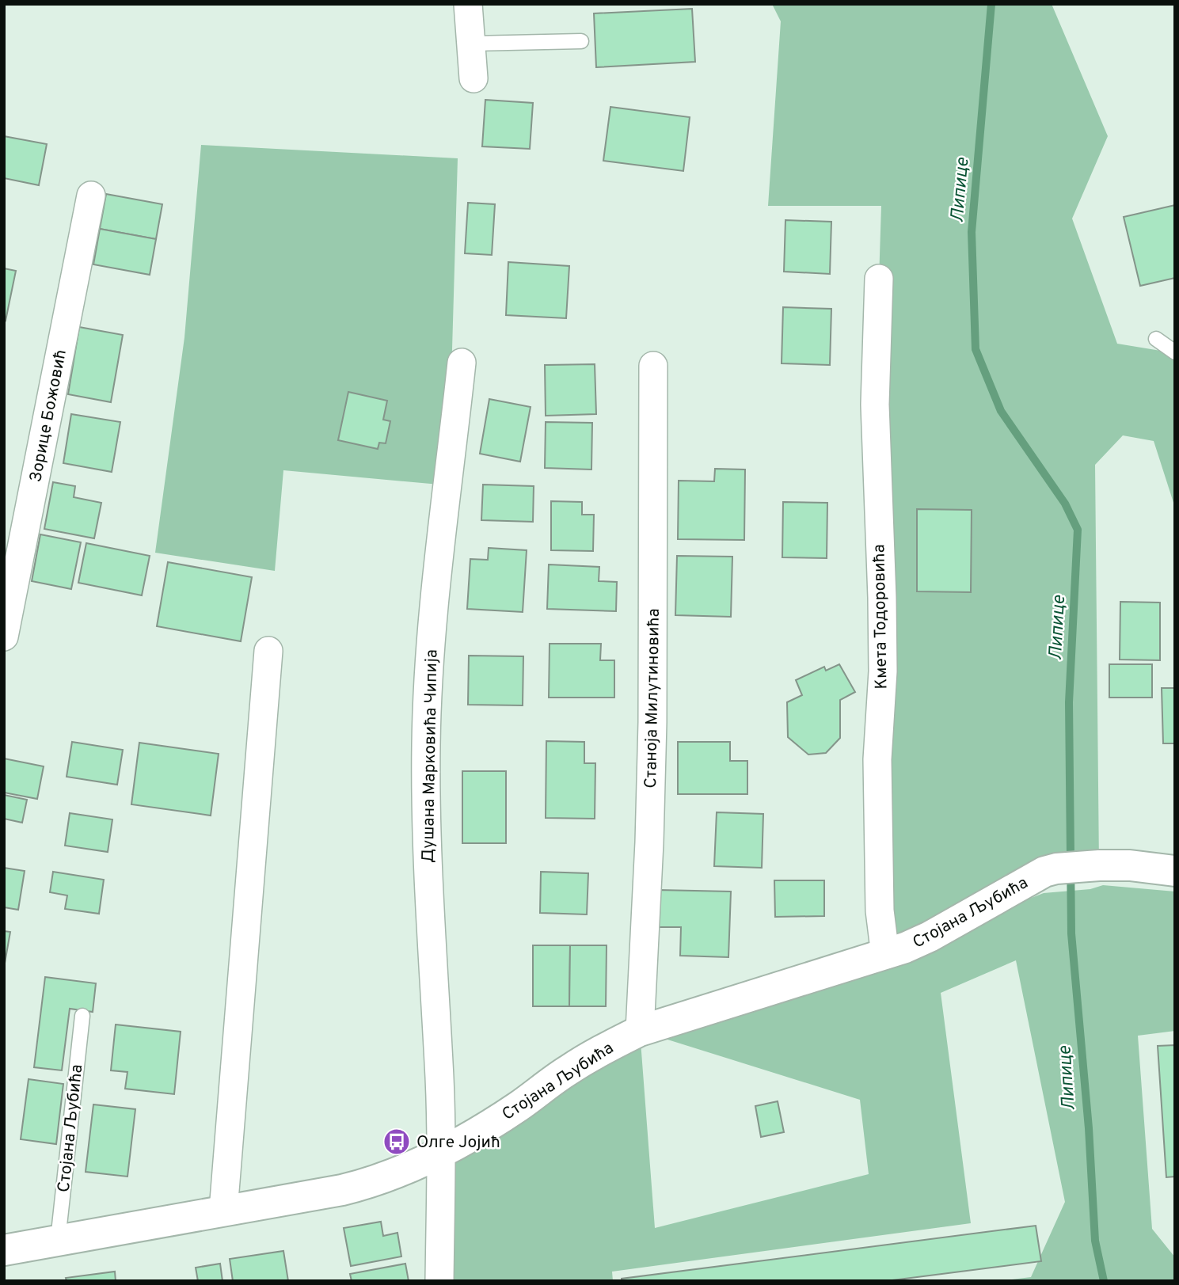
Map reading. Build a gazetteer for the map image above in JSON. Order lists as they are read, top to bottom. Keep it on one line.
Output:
{"streets":{"street":["Зорице Божовић","Кмета Тодоровића","Станоја Милутиновића","Душана Марковића Чипија","Стојана Љубића"]},"crossings":[["Кмета Тодоровића","Стојана Љубића"],["Станоја Милутиновића","Стојана Љубића"],["Душана Марковића Чипија","Стојана Љубића"]],"water":["Липице"],"places":{"bus stop":["Олге Јојић"]}}
